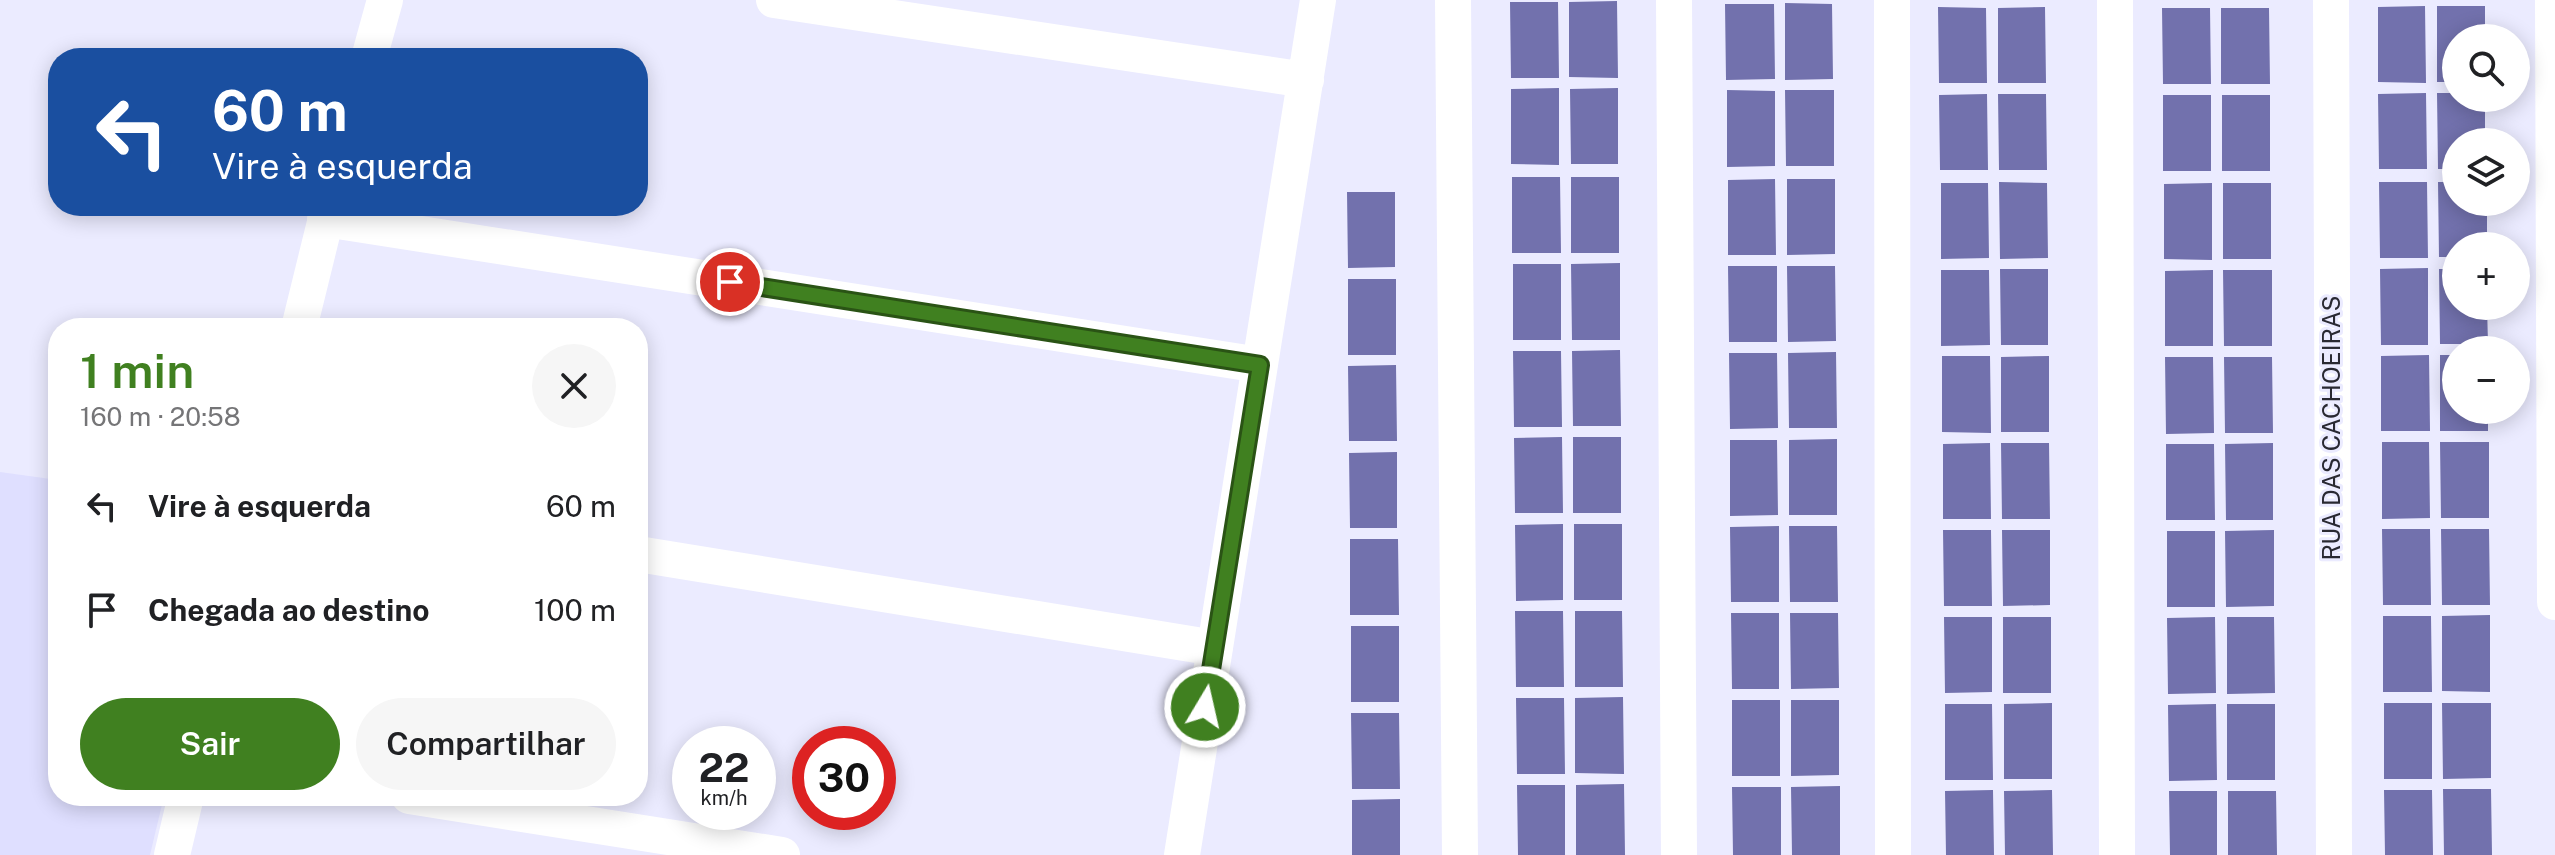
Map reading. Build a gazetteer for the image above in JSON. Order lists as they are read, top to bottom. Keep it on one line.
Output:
{"streets":{"street":["RUA DAS CACHOEIRAS"]},"page":{"map_buttons":["+","−"],"turn":["60 m","Vire à esquerda"],"heading":["1 min","160 m · 20:58"],"list":[{"name":"Vire à esquerda","value":"60 m"},{"name":"Chegada ao destino","value":"100 m"}],"buttons":["Sair","Compartilhar"],"speed":"22 km/h","limit":"30"}}
